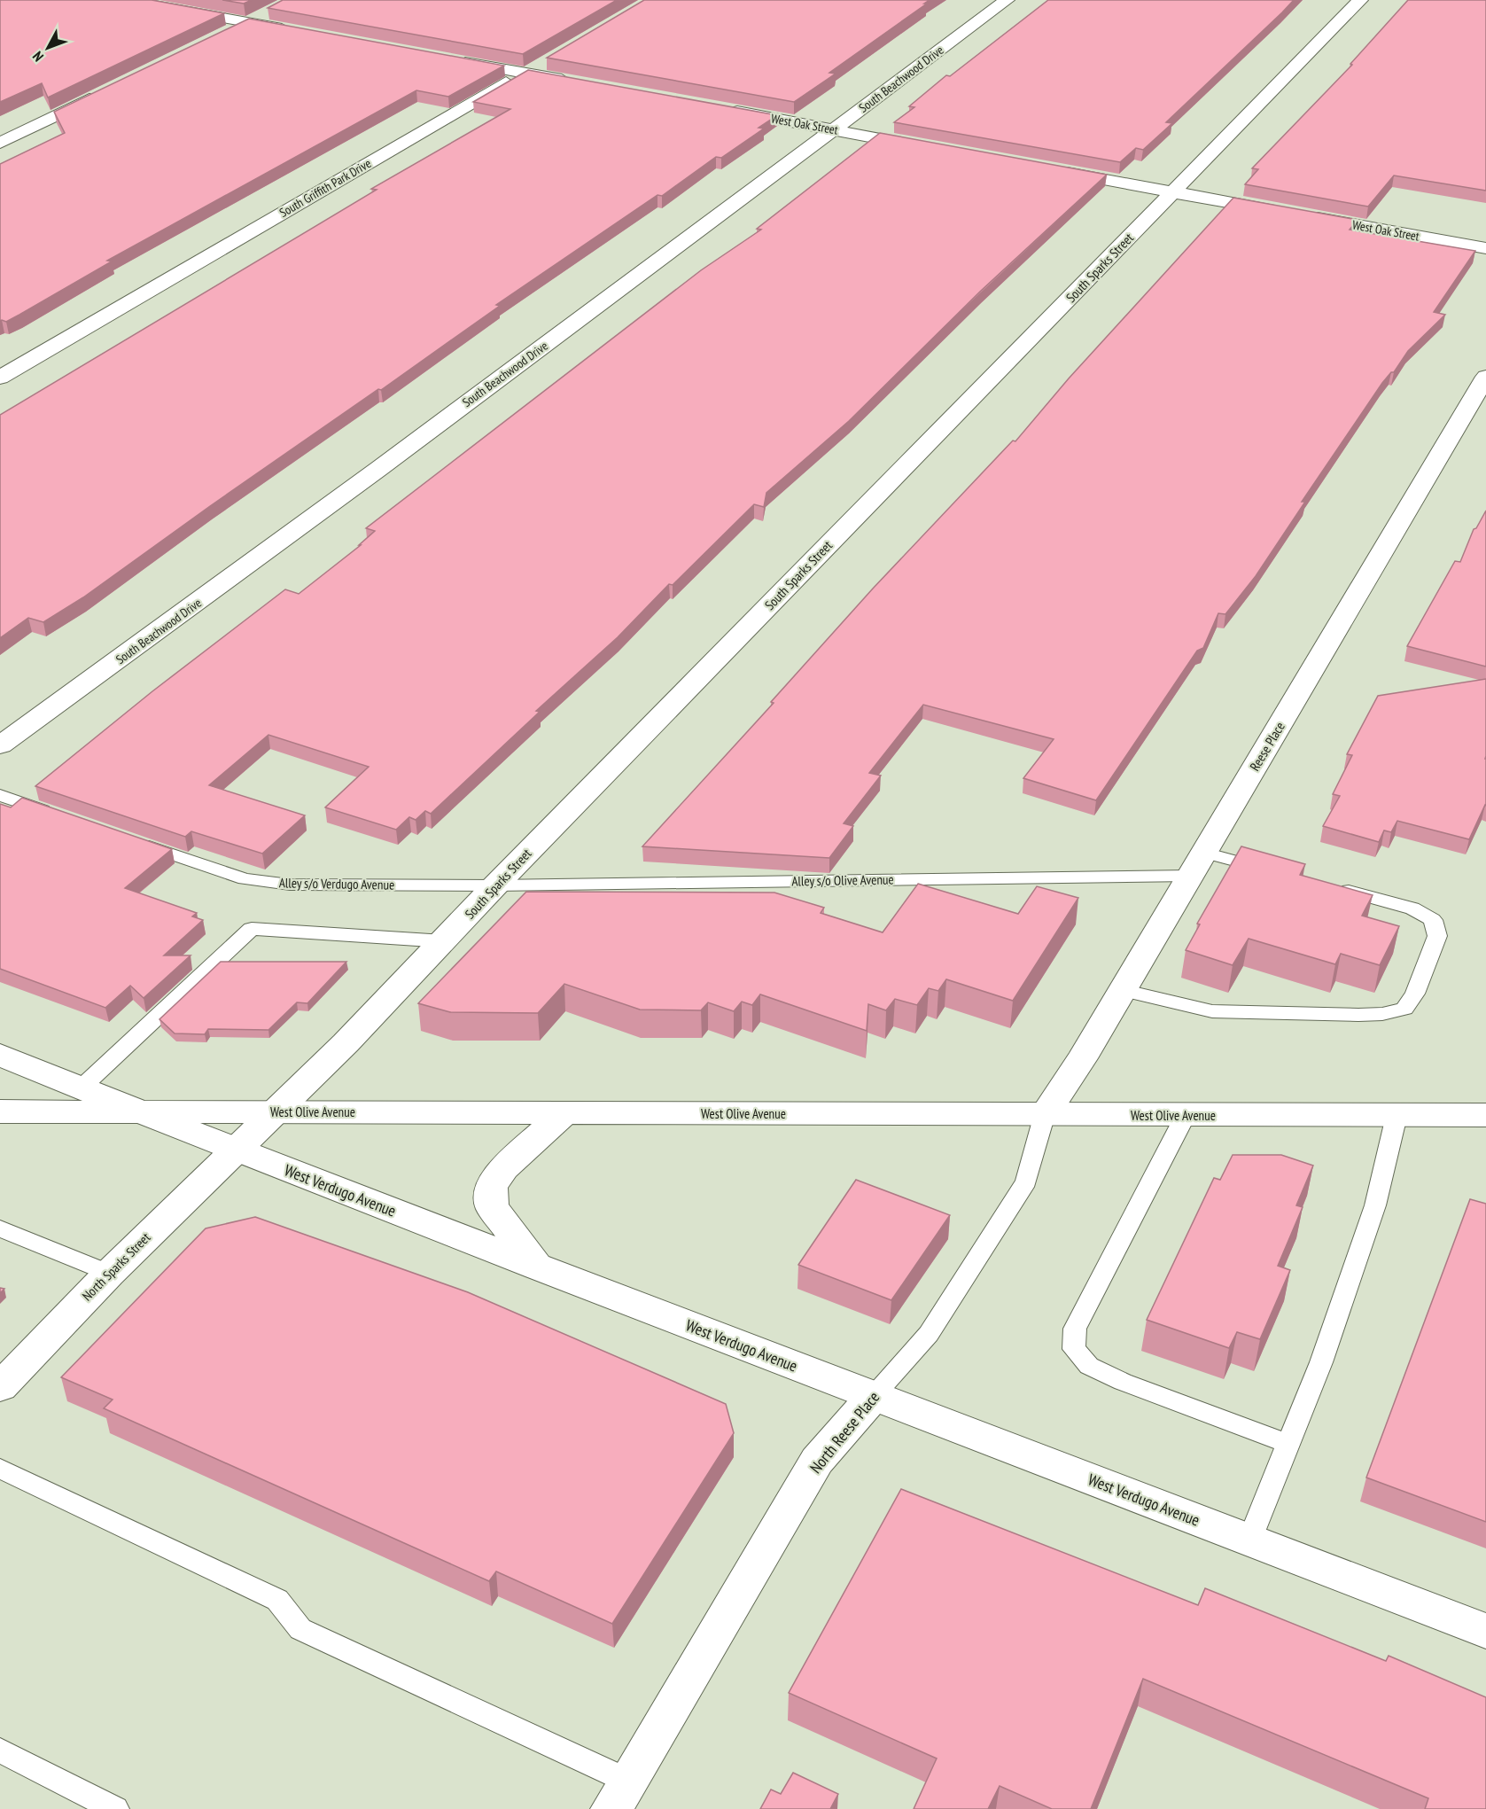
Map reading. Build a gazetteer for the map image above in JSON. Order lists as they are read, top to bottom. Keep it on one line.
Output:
{"streets":{"street":["South Beachwood Drive","West Oak Street","South Griffith Park Drive","South Sparks Street","Reese Place","West Olive Avenue","West Verdugo Avenue","North Sparks Street","North Reese Place"],"lane":["Alley s/o Olive Avenue","Alley s/o Verdugo Avenue"]},"crossings":[["South Beachwood Drive","West Oak Street"],["West Oak Street","South Sparks Street"],["South Sparks Street","Alley s/o Olive Avenue"],["South Sparks Street","Alley s/o Verdugo Avenue"],["South Sparks Street","West Olive Avenue"],["South Sparks Street","West Verdugo Avenue"],["South Sparks Street","North Sparks Street"],["Reese Place","Alley s/o Olive Avenue"],["Reese Place","West Olive Avenue"],["Reese Place","North Reese Place"],["Alley s/o Olive Avenue","Alley s/o Verdugo Avenue"],["West Olive Avenue","West Verdugo Avenue"],["West Olive Avenue","North Reese Place"],["West Verdugo Avenue","North Sparks Street"],["West Verdugo Avenue","North Reese Place"]],"north":"bottom left"}
